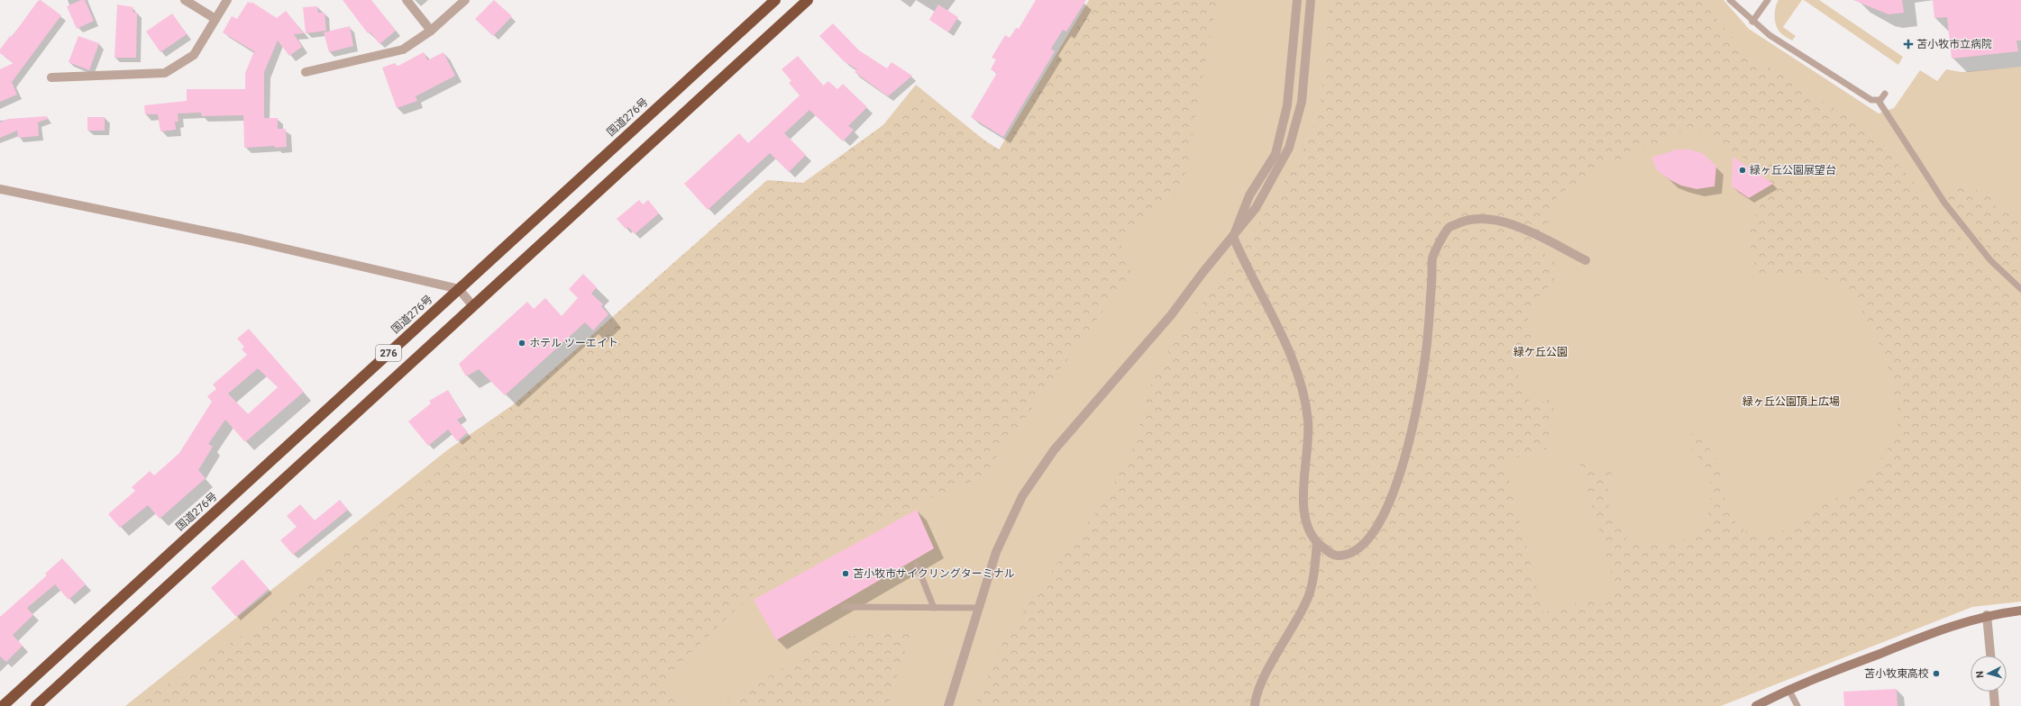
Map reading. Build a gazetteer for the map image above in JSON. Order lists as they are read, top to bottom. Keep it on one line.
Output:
{"streets":{"highway":["国道276号","276"]},"parks":["緑ケ丘公園","緑ヶ丘公園頂上広場"],"places":{"health":["苫小牧市立病院"],"other":["緑ヶ丘公園展望台","ホテル ツーエイト","苫小牧市サイクリングターミナル","苫小牧東高校"]},"north":"left"}
